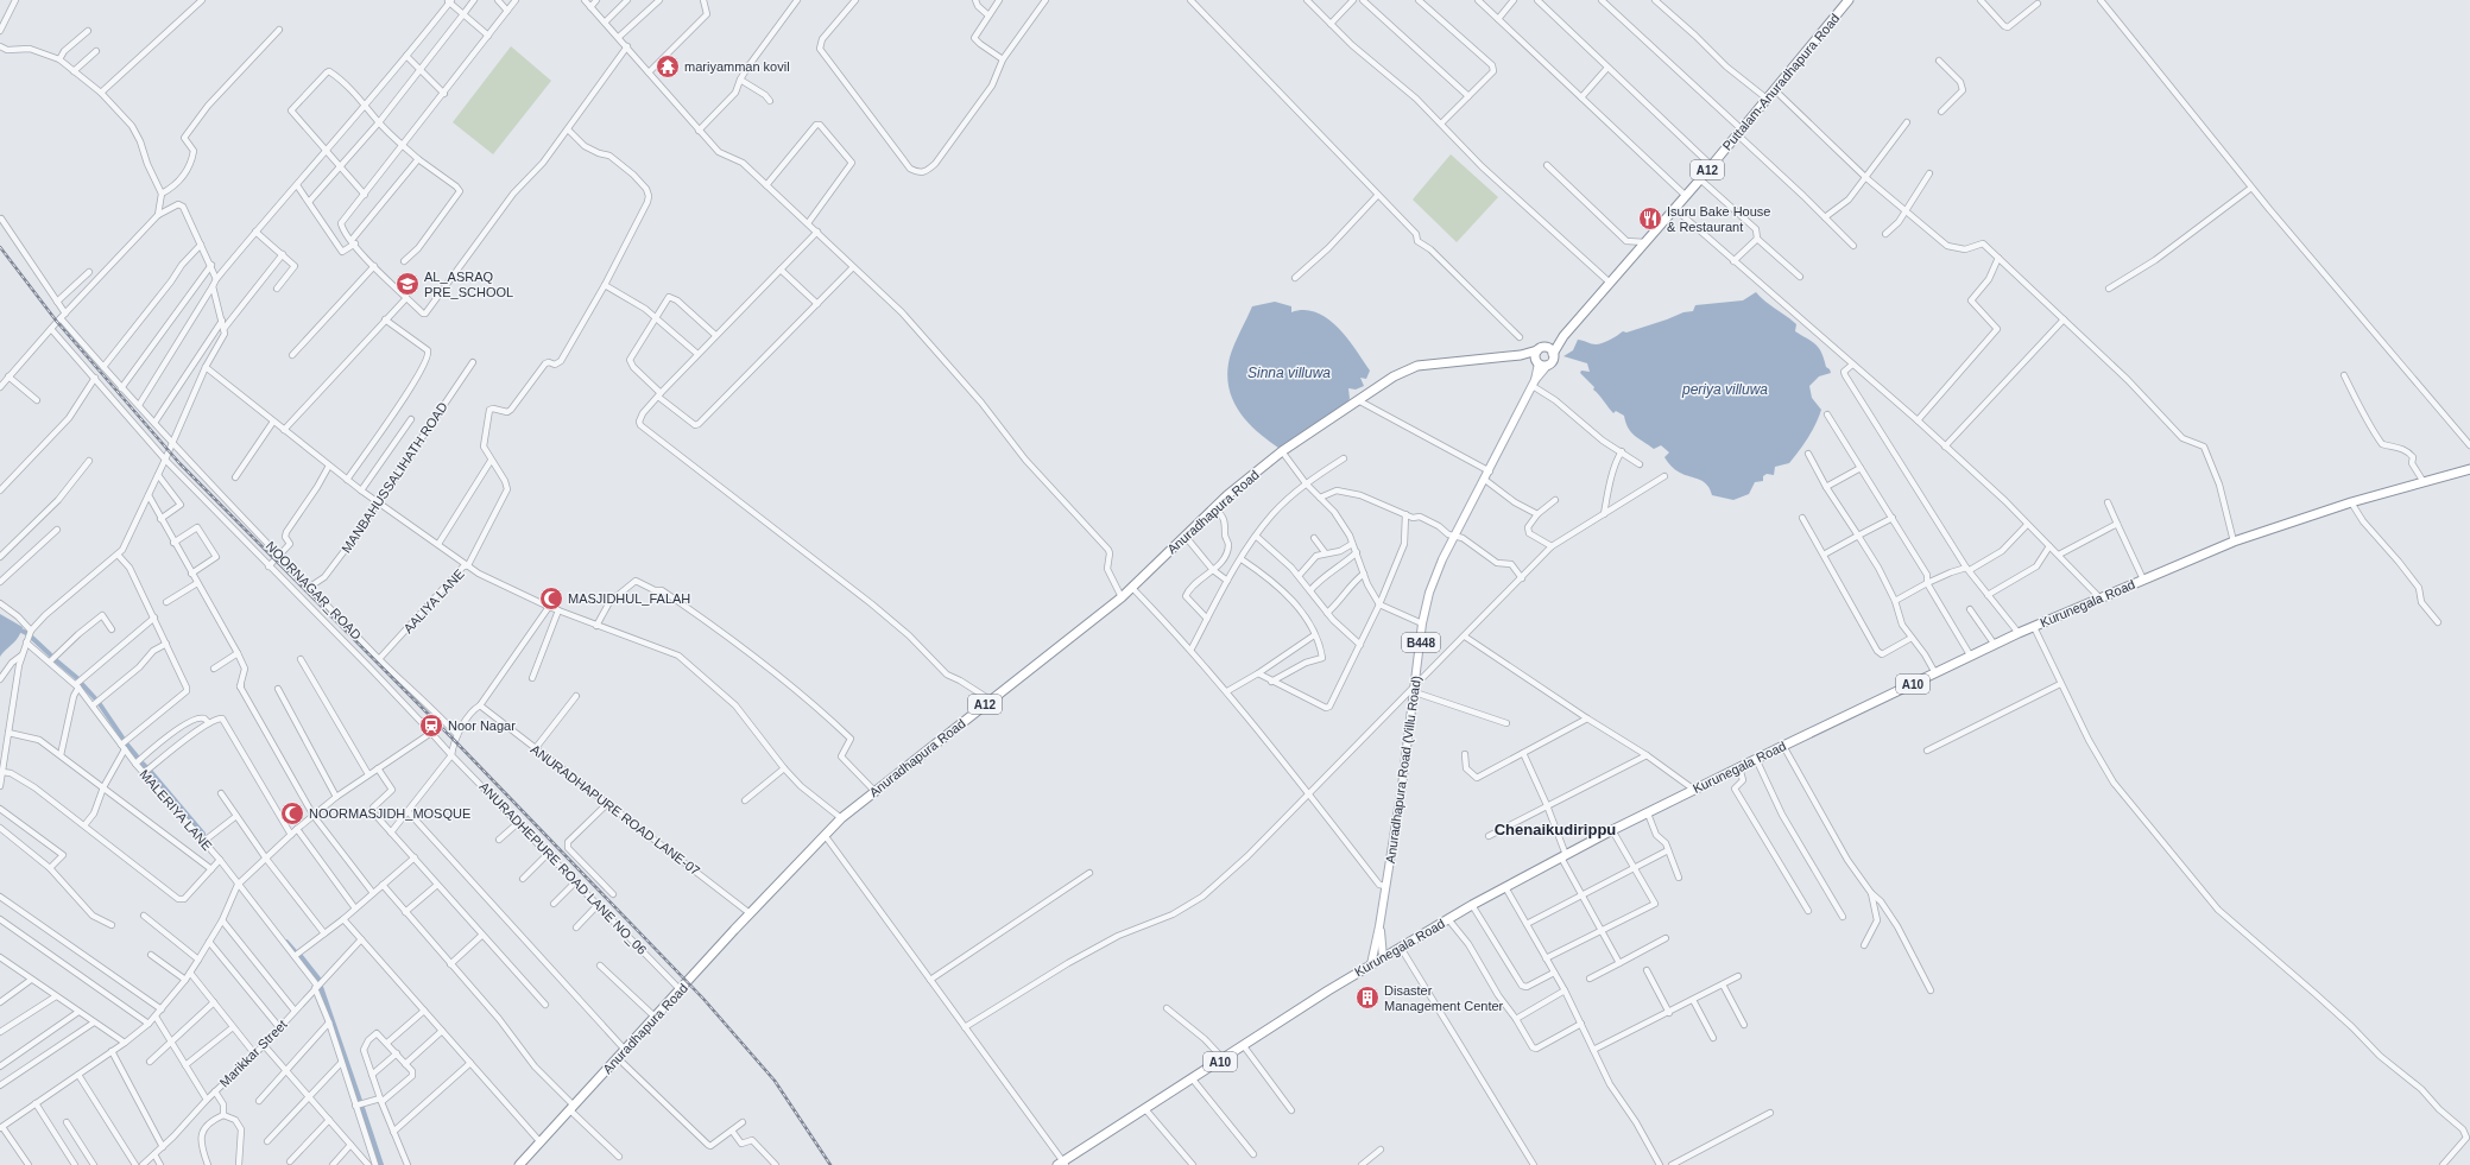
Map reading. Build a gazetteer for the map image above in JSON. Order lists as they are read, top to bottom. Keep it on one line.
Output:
{"streets":{"highway":["Puttalam-Anuradhapura Road","A12","Anuradhapura Road","Kurunegala Road","A10"],"main road":["B448","Anuradhapura Road (Villu Road)"],"street":["MANBAHUSSALIHATH ROAD","NOORNAGAR_ROAD","AALIYA LANE","MALERIYA LANE","ANURADHAPURE ROAD LANE-07","ANURADHEPURE ROAD LANE NO_06","Marikkar Street"]},"crossings":[["Puttalam-Anuradhapura Road","A12"],["Puttalam-Anuradhapura Road","Anuradhapura Road"],["A12","Anuradhapura Road"],["MANBAHUSSALIHATH ROAD","NOORNAGAR_ROAD"],["Anuradhapura Road","ANURADHAPURE ROAD LANE-07"],["Anuradhapura Road","ANURADHEPURE ROAD LANE NO_06"],["NOORNAGAR_ROAD","AALIYA LANE"],["Kurunegala Road","Anuradhapura Road (Villu Road)"],["MALERIYA LANE","Marikkar Street"]],"districts":["Chenaikudirippu"],"water":["Sinna villuwa","periya villuwa"],"places":{"temple":["mariyamman kovil"],"restaurant":["Isuru Bake House & Restaurant"],"school or university":["AL_ASRAQ PRE_SCHOOL"],"mosque":["MASJIDHUL_FALAH","NOORMASJIDH_MOSQUE"],"station":["Noor Nagar"],"building":["Disaster Management Center"]}}
